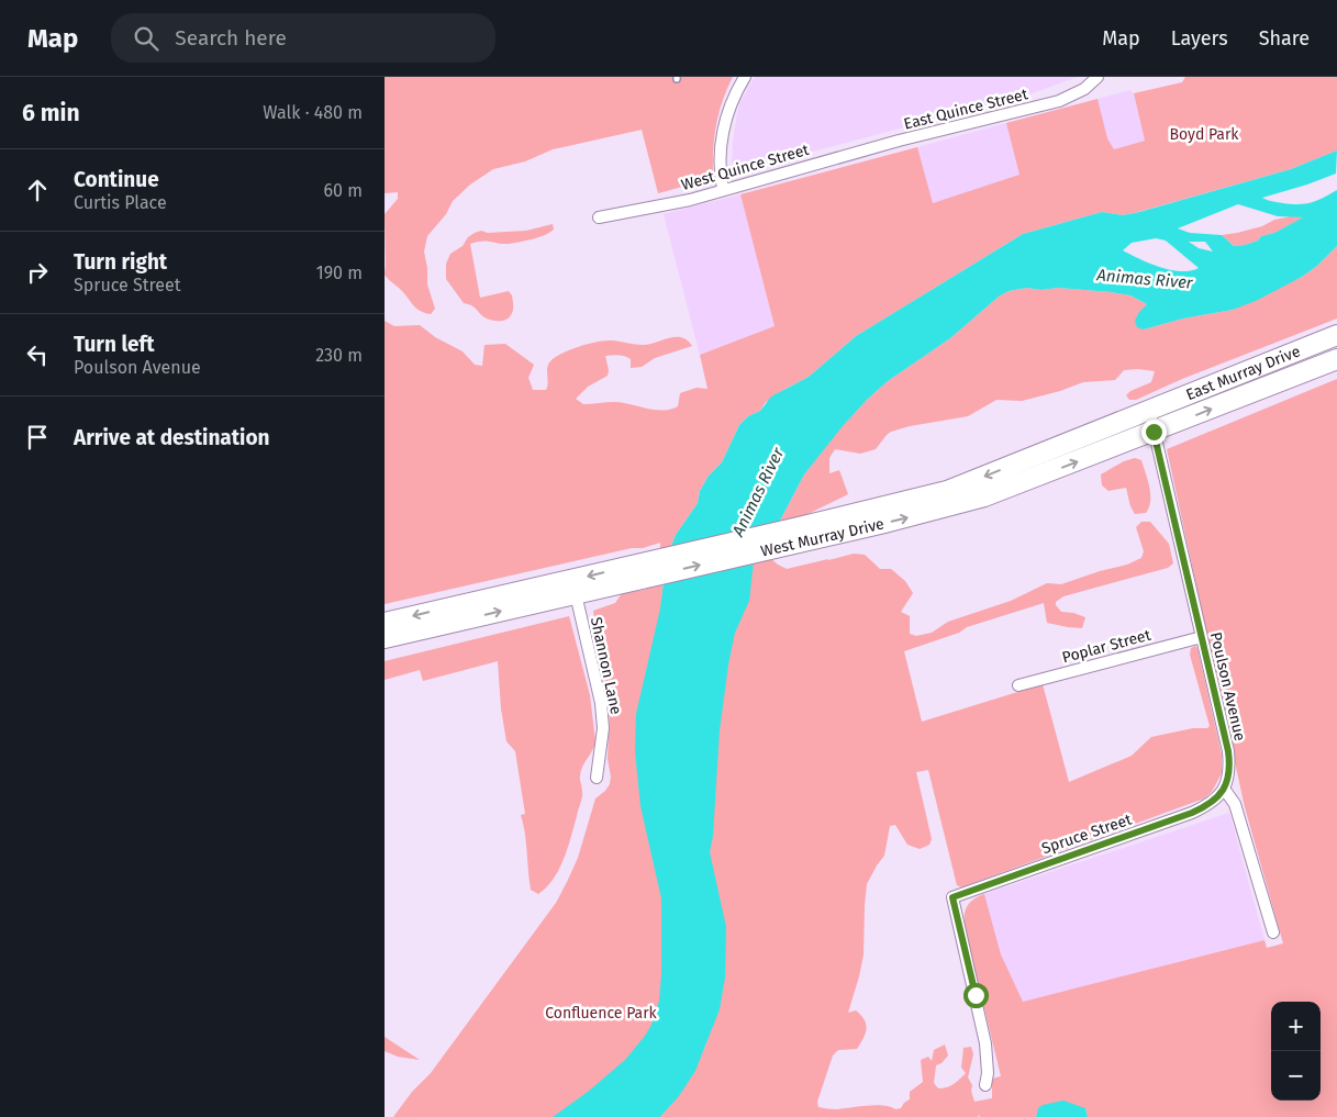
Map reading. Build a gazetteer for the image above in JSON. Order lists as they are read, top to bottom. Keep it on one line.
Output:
{"streets":{"highway":["East Murray Drive","West Murray Drive"],"street":["East Quince Street","West Quince Street","Poplar Street","Shannon Lane","Poulson Avenue","Spruce Street"]},"crossings":[["East Quince Street","West Quince Street"],["East Murray Drive","West Murray Drive"],["East Murray Drive","Poulson Avenue"],["West Murray Drive","Shannon Lane"],["West Murray Drive","Poulson Avenue"],["Poplar Street","Poulson Avenue"],["Poulson Avenue","Spruce Street"]],"water":["Animas River"],"parks":["Boyd Park","Confluence Park"],"page":{"header":"Map","search":"Search here","nav":["Map","Layers","Share"],"heading":["6 min","Walk · 480 m"],"list":[["Continue","Curtis Place","60 m"],["Turn right","Spruce Street","190 m"],["Turn left","Poulson Avenue","230 m"],"Arrive at destination"],"map_buttons":["+","−"]}}
